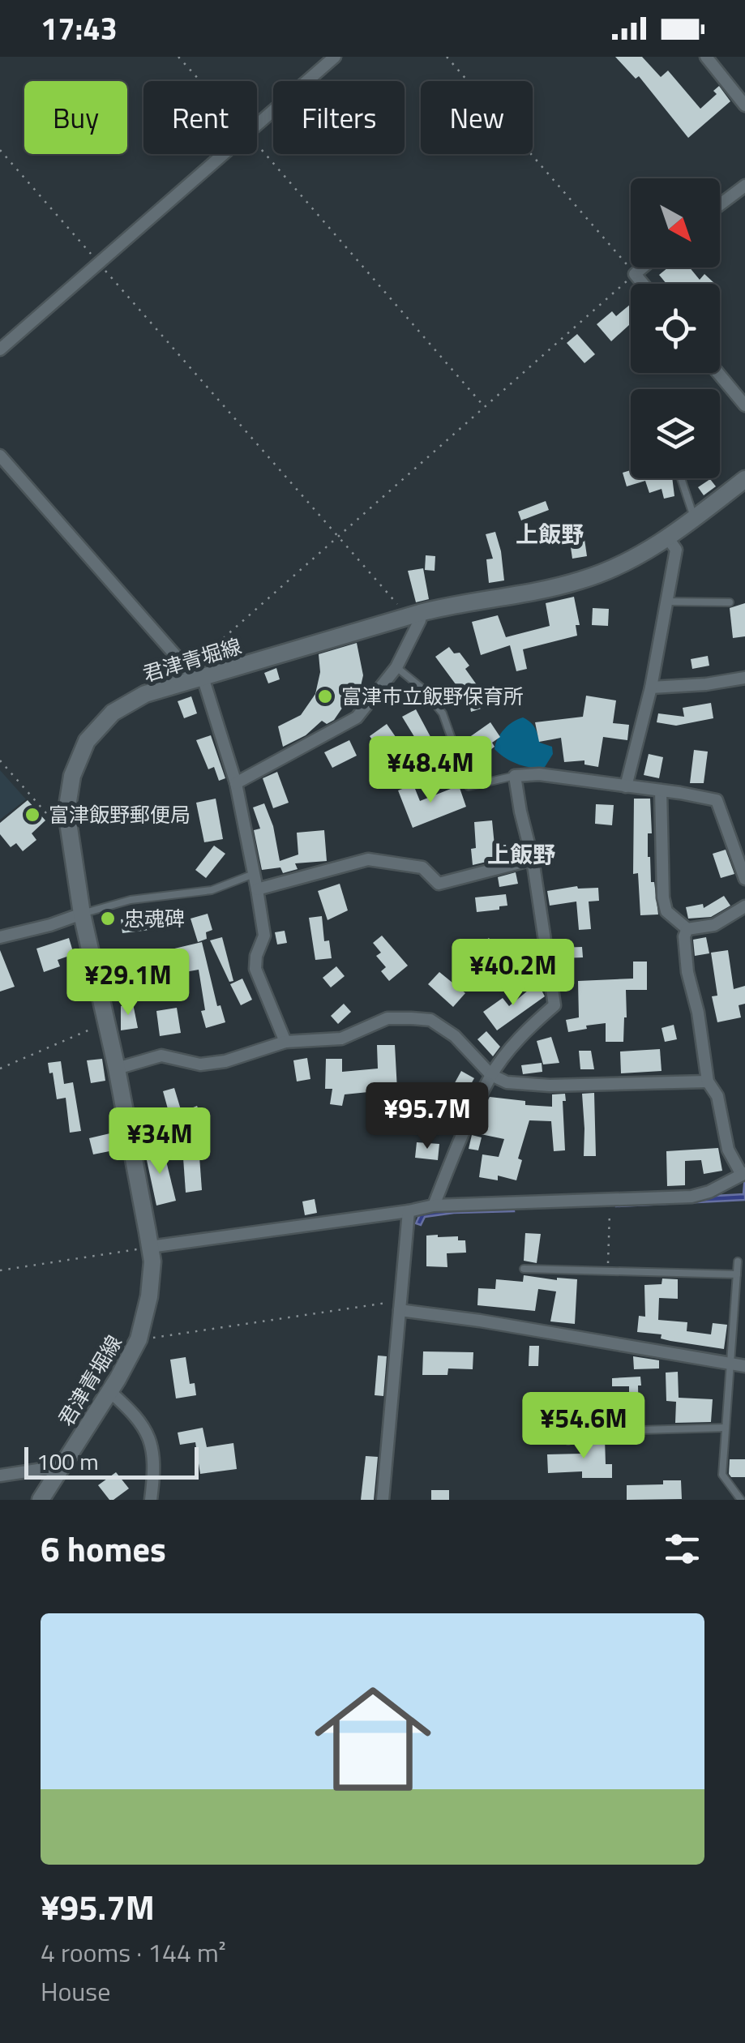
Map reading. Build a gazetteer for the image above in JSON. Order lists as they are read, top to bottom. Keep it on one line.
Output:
{"streets":{"main road":["君津青堀線"]},"districts":["上飯野","上飯野"],"places":["富津市立飯野保育所","富津飯野郵便局","忠魂碑"],"scale_bar":"100 m","north":"bottom right","page":{"status":"17:43","chip":["Buy","Rent","Filters","New"],"price":["¥48.4M","¥40.2M","¥29.1M","¥95.7M","¥34M","¥54.6M"],"scale":"100 m","heading":"6 homes","list":[{"name":"¥95.7M","note":"4 rooms · 144 m² · House"}]}}
